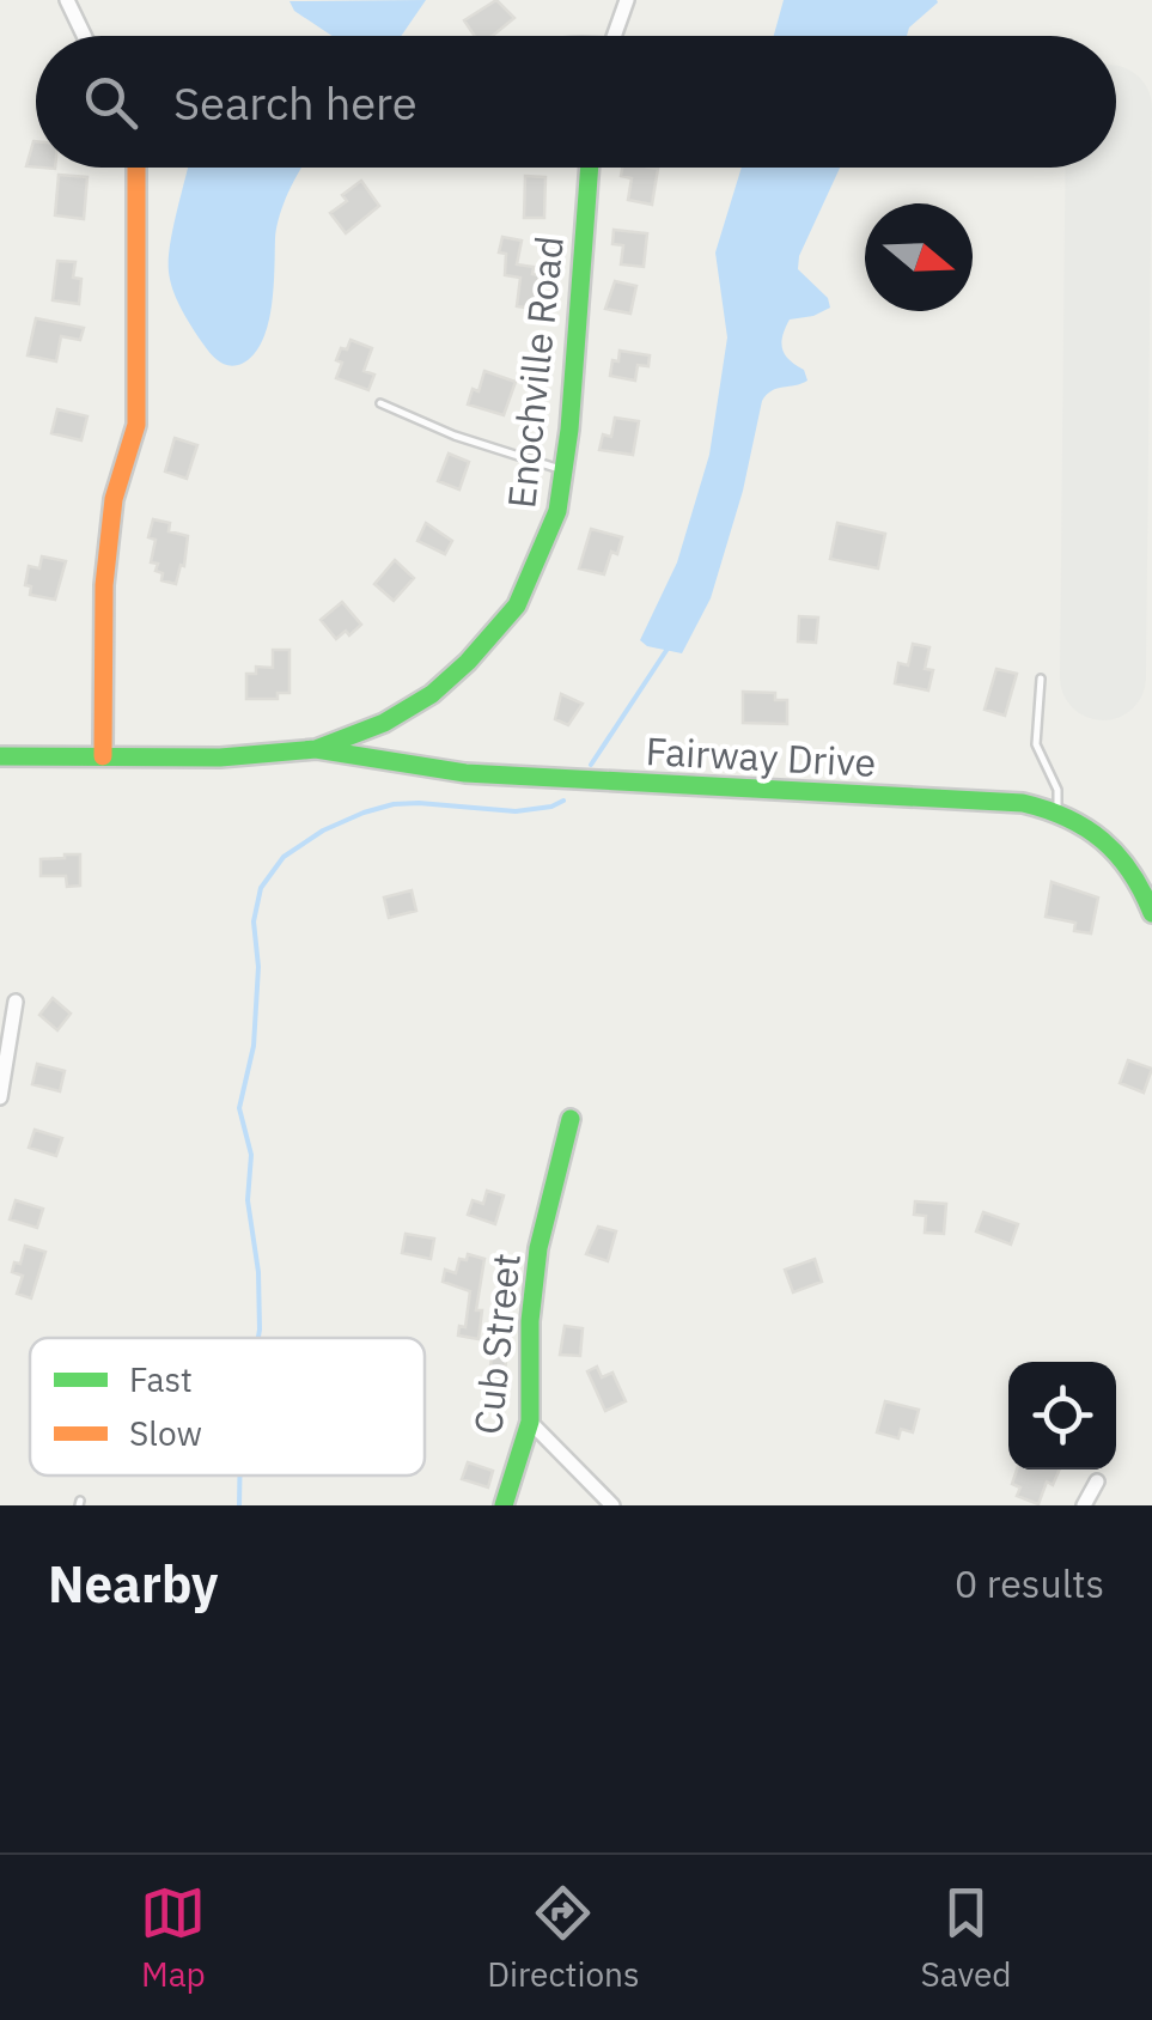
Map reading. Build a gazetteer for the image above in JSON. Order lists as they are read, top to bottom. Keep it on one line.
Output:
{"streets":{"street":["Enochville Road","Fairway Drive","Cub Street"]},"crossings":[["Enochville Road","Fairway Drive"]],"legend":["Fast","Slow"],"north":"right","page":{"search":"Search here","heading":["Nearby","0 results"],"nav":["Map","Directions","Saved"]}}
